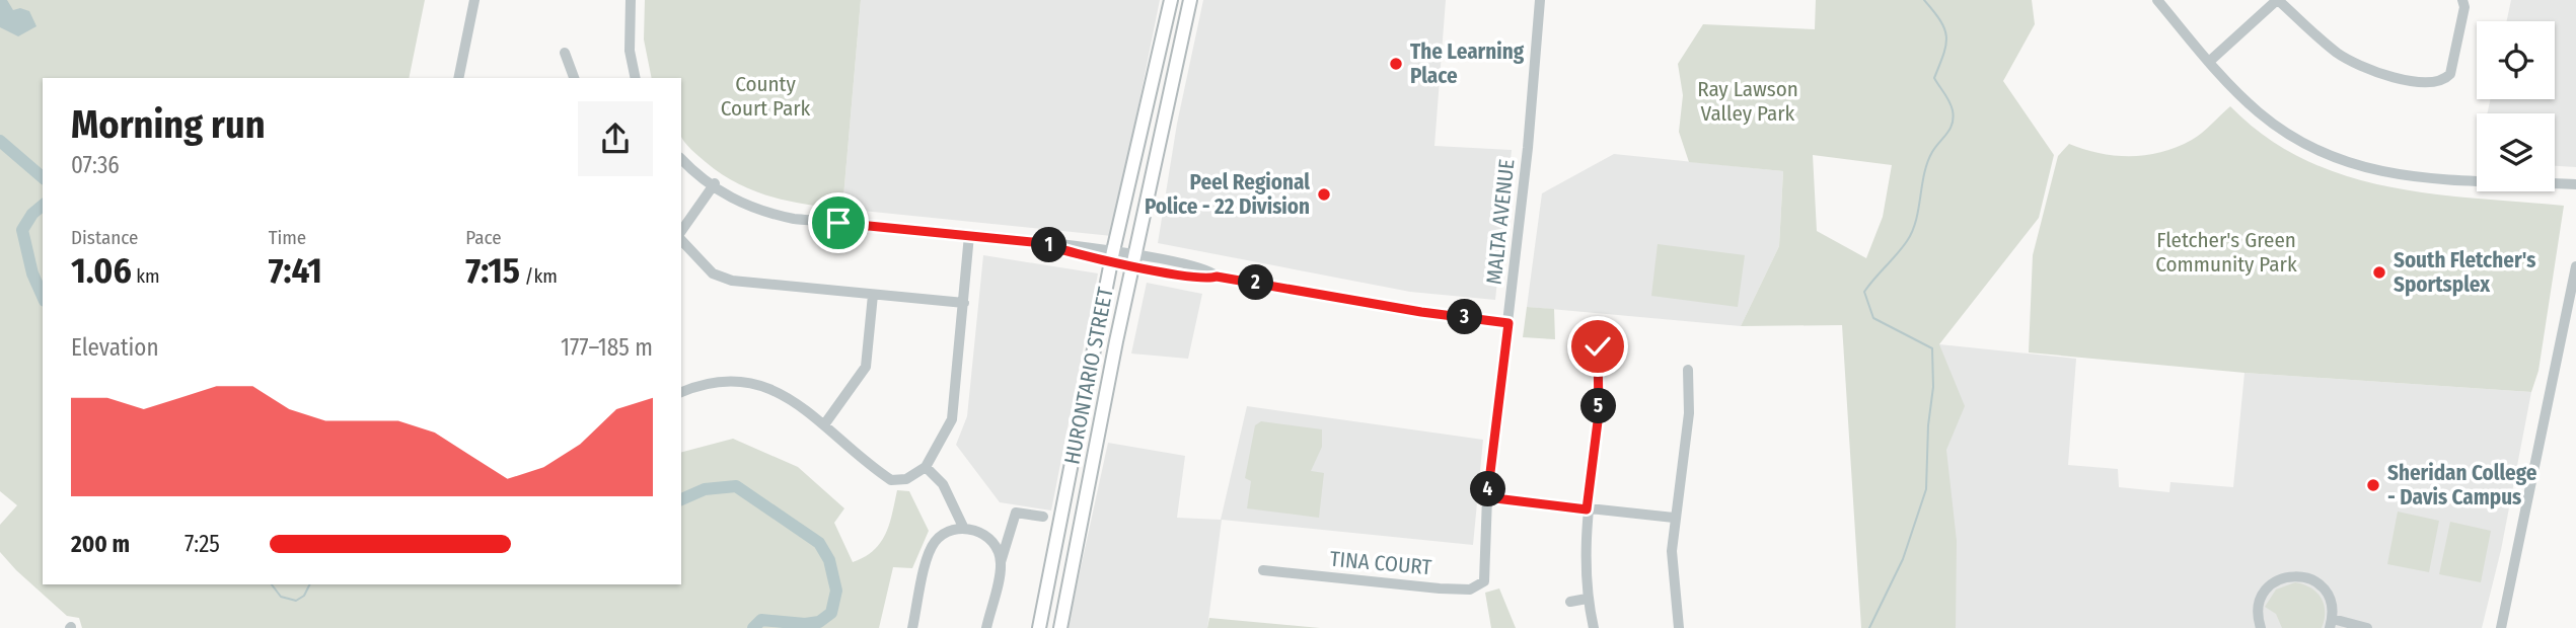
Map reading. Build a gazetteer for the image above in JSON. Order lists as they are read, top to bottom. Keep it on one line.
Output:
{"streets":{"main road":["HURONTARIO STREET"],"street":["MALTA AVENUE","TINA COURT"]},"crossings":[["MALTA AVENUE","TINA COURT"]],"parks":["County Court Park","Ray Lawson Valley Park","Fletcher's Green Community Park"],"places":["The Learning Place","Peel Regional Police - 22 Division","South Fletcher's Sportsplex","Sheridan College - Davis Campus"],"page":{"heading":["Morning run","07:36"],"stats":[["Distance","1.06 km"],["Time","7:41"],["Pace","7:15 /km"]],"pins":["1","2","3","5","4"],"chart":["Elevation","177–185 m"],"list":[{"name":"200 m","note":"7:25"}]}}
